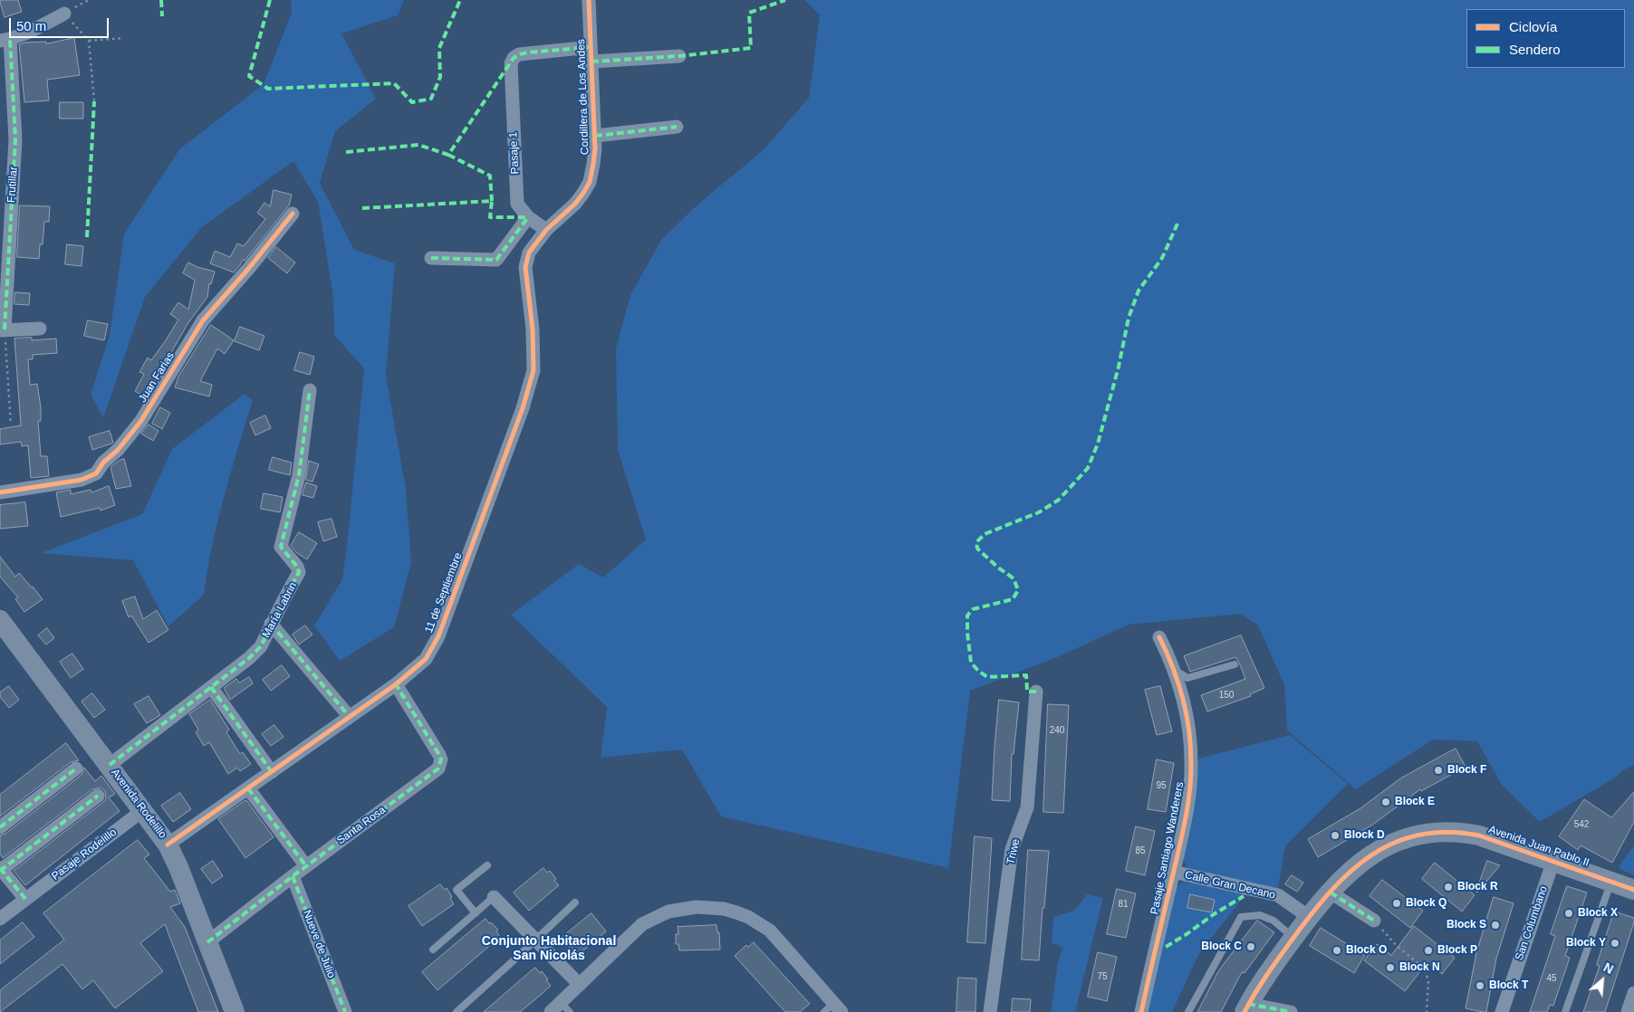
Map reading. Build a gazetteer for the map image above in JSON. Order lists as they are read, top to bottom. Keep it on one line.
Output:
{"streets":{"street":["Cordillera de Los Andes","Pasaje 1","Frutillar","Juan Farias","11 de Septiembre","María Labrin","Avenida Rodelillo","Santa Rosa","Avenida Juan Pablo II","Pasaje Santiago Wanderers","Triwe","Pasaje Rodelillo","Calle Gran Decano","San Columbano","Nueve de Julio"]},"crossings":[["Cordillera de Los Andes","Pasaje 1"],["Cordillera de Los Andes","11 de Septiembre"],["Pasaje 1","11 de Septiembre"],["11 de Septiembre","Avenida Rodelillo"],["11 de Septiembre","Santa Rosa"],["María Labrin","Avenida Rodelillo"],["Avenida Rodelillo","Santa Rosa"],["Avenida Rodelillo","Pasaje Rodelillo"],["Santa Rosa","Nueve de Julio"],["Avenida Juan Pablo II","Calle Gran Decano"],["Avenida Juan Pablo II","San Columbano"],["Pasaje Santiago Wanderers","Calle Gran Decano"]],"districts":["Conjunto Habitacional San Nicolás"],"places":["Block F","Block E","Block D","Block R","Block Q","Block X","Block S","Block Y","Block C","Block O","Block P","Block N","Block T"],"house_numbers":["150","240","95","542","85","81","75","45"],"legend":["Ciclovía","Sendero"],"scale_bar":"50 m","north":"top right"}
